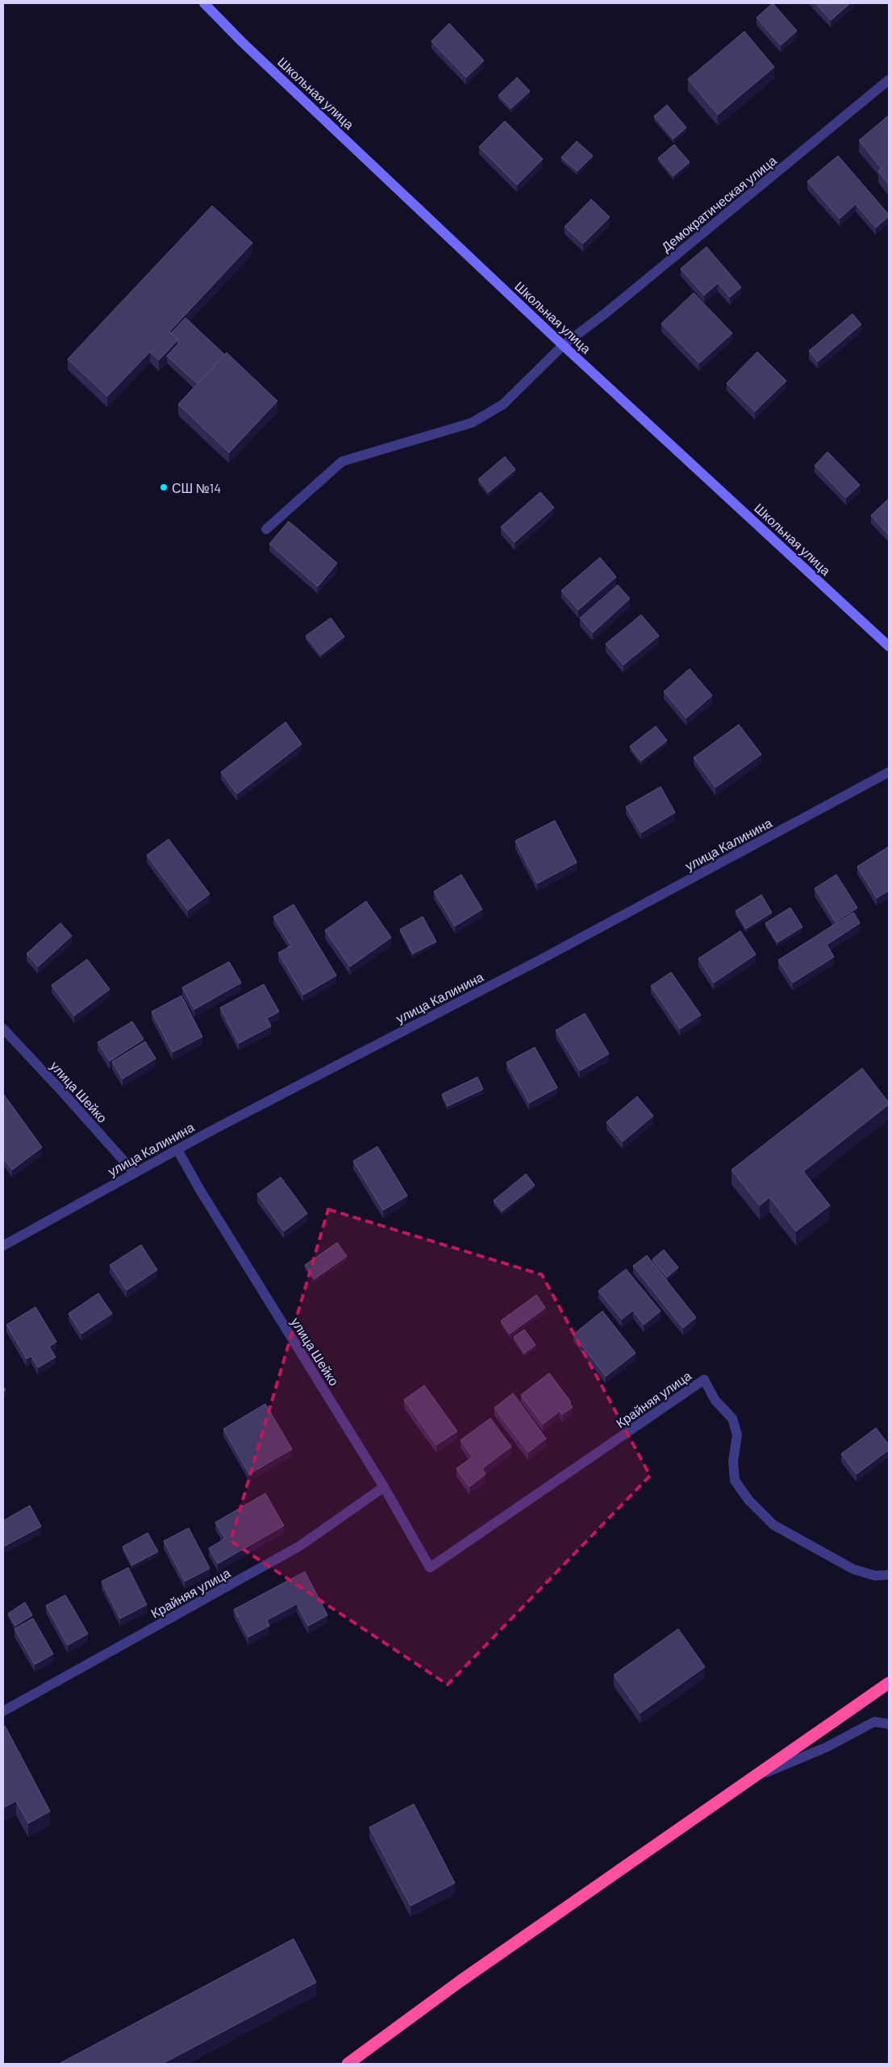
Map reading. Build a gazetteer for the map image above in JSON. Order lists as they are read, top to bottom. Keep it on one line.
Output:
{"streets":{"street":["Школьная улица","Демократическая улица","улица Калинина","улица Шейко","Крайняя улица"]},"crossings":[["Школьная улица","Демократическая улица"],["улица Калинина","улица Шейко"],["улица Шейко","Крайняя улица"]],"places":["СШ №14"]}
